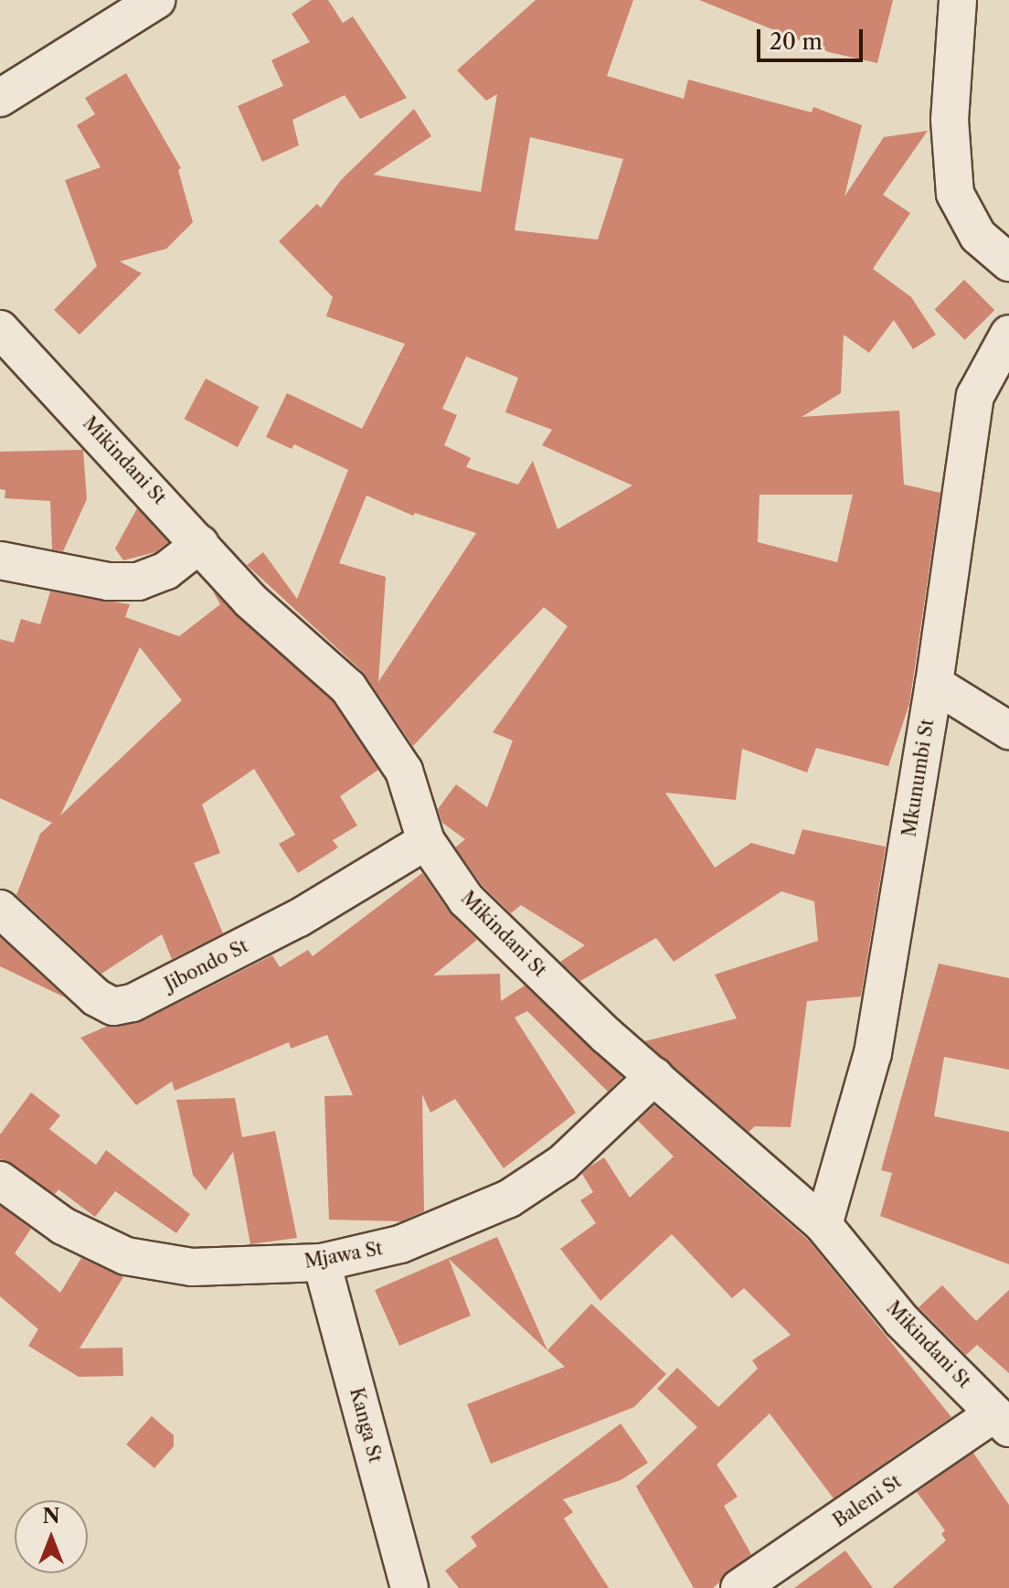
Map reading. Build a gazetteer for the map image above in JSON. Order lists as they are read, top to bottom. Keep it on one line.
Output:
{"streets":{"street":["Mikindani St","Mkunumbi St","Jibondo St","Mjawa St","Kanga St","Baleni St"]},"crossings":[["Mikindani St","Mkunumbi St"],["Mikindani St","Jibondo St"],["Mikindani St","Mjawa St"],["Mikindani St","Baleni St"],["Mjawa St","Kanga St"]],"scale_bar":"20 m","north":"top"}
